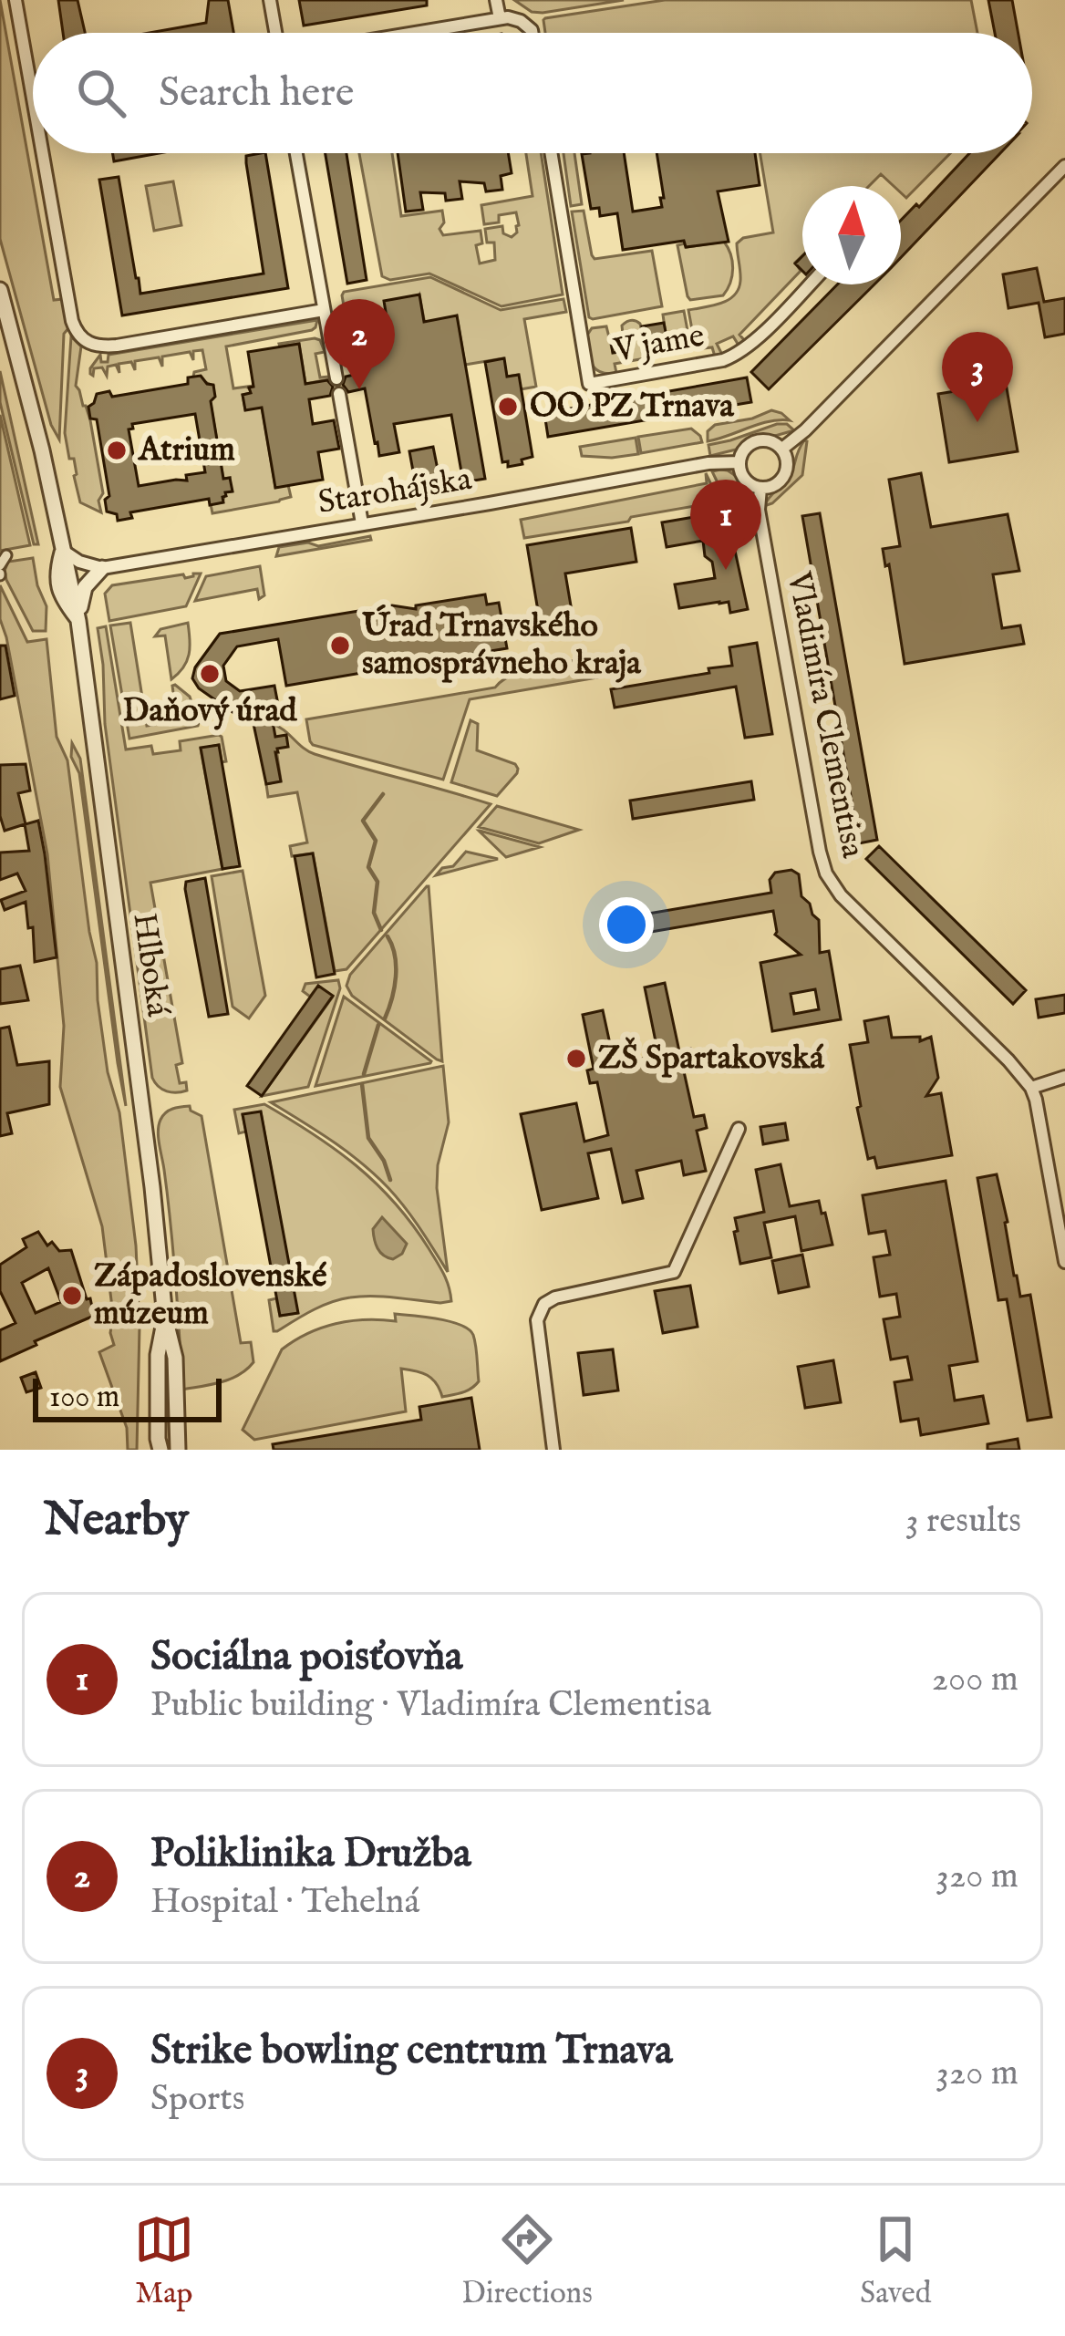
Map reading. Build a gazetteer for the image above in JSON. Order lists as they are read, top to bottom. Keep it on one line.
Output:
{"streets":{"street":["V jame","Starohájska","Vladimíra Clementisa","Hlboká"]},"crossings":[["Starohájska","Vladimíra Clementisa"]],"places":["OO PZ Trnava","Atrium","Úrad Trnavského samosprávneho kraja","Daňový úrad","ZŠ Spartakovská","Západoslovenské múzeum"],"scale_bar":"100 m","north":"top","page":{"search":"Search here","pins":["2","3","1"],"scale":"100 m","heading":["Nearby","3 results"],"list":[{"mark":"1","name":"Sociálna poisťovňa","note":"Public building · Vladimíra Clementisa","value":"200 m"},{"mark":"2","name":"Poliklinika Družba","note":"Hospital · Tehelná","value":"320 m"},{"mark":"3","name":"Strike bowling centrum Trnava","note":"Sports","value":"320 m"}],"nav":["Map","Directions","Saved"]}}
